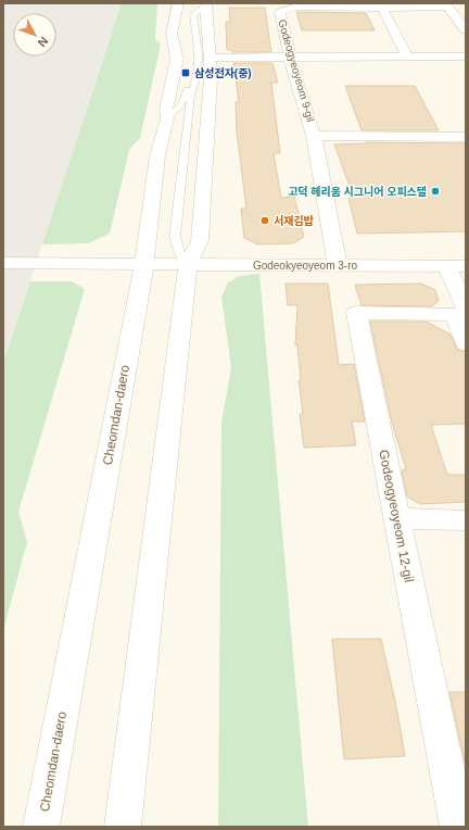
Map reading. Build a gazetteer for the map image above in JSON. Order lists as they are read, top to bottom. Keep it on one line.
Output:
{"streets":{"street":["Godeogyeoyeom 9-gil","Godeokyeoyeom 3-ro","Cheomdan-daero","Godeogyeoyeom 12-gil"]},"crossings":[["Godeogyeoyeom 9-gil","Godeokyeoyeom 3-ro"],["Godeokyeoyeom 3-ro","Cheomdan-daero"]],"places":{"transit":["삼성전자(중)"],"other":["고덕 헤리움 시그니어 오피스텔","서재김밥"]},"north":"bottom right"}
